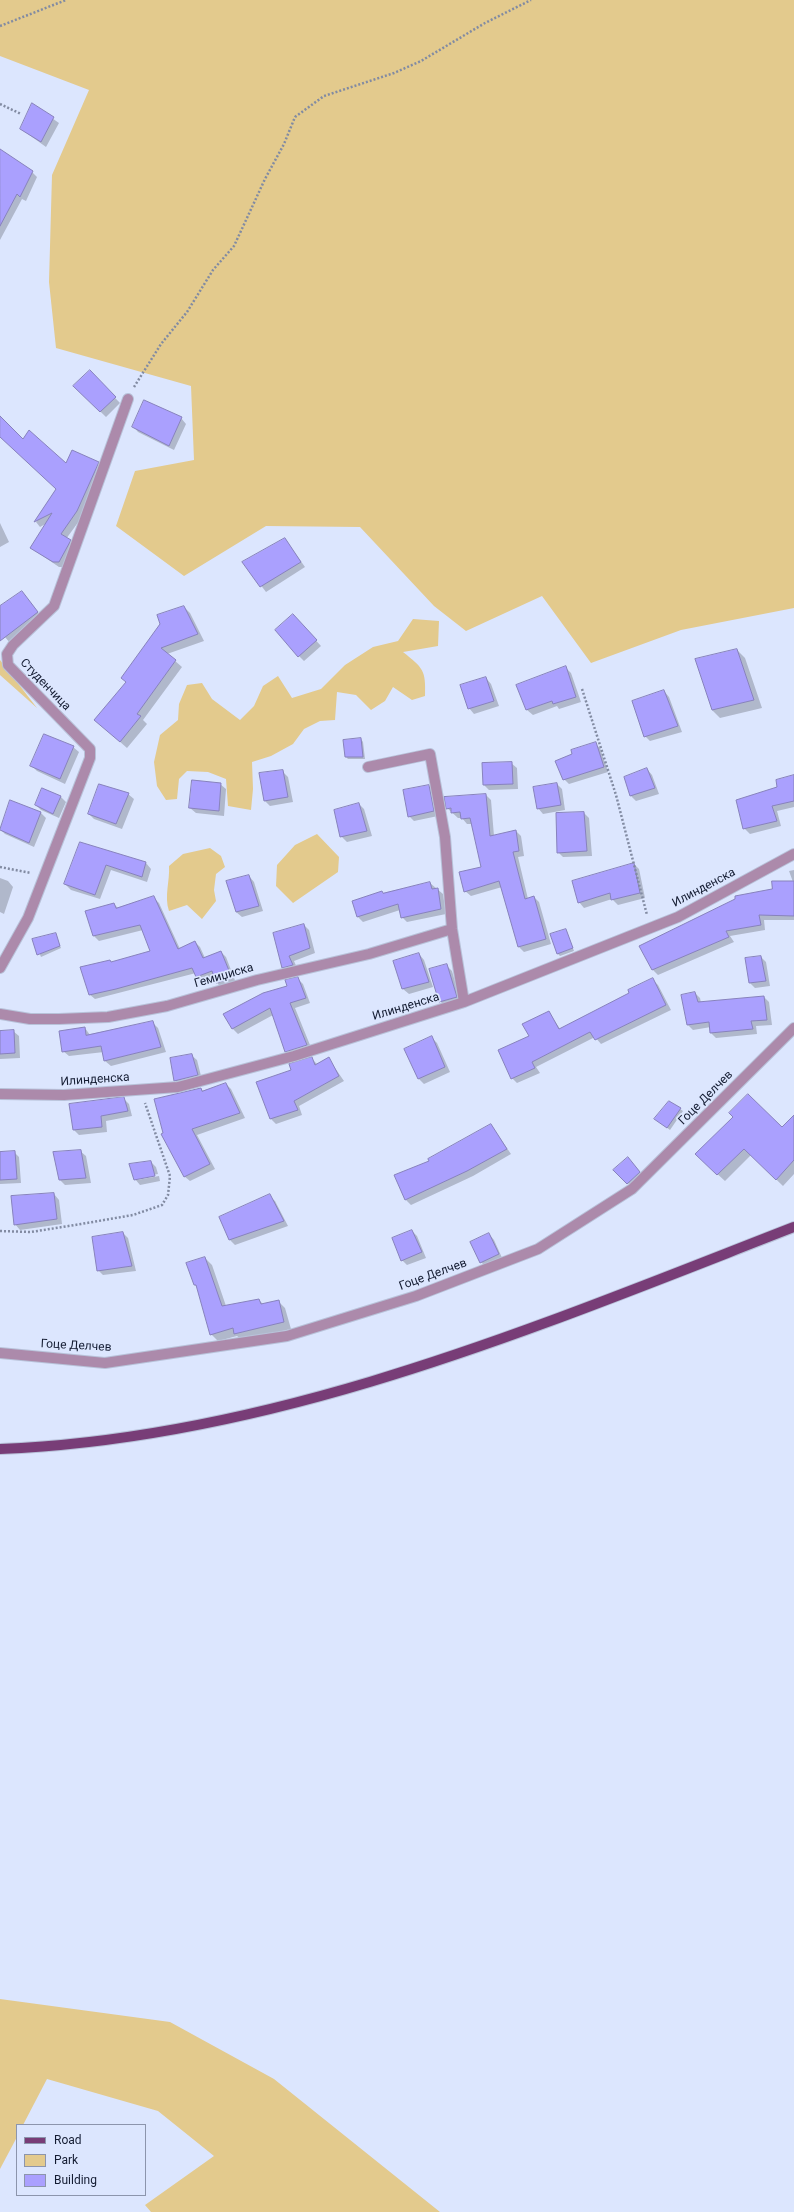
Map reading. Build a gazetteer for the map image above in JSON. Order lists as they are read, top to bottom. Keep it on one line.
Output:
{"streets":{"street":["Студенчица","Илинденска","Гемиџиска","Гоце Делчев"]},"legend":["Road","Park","Building"]}
